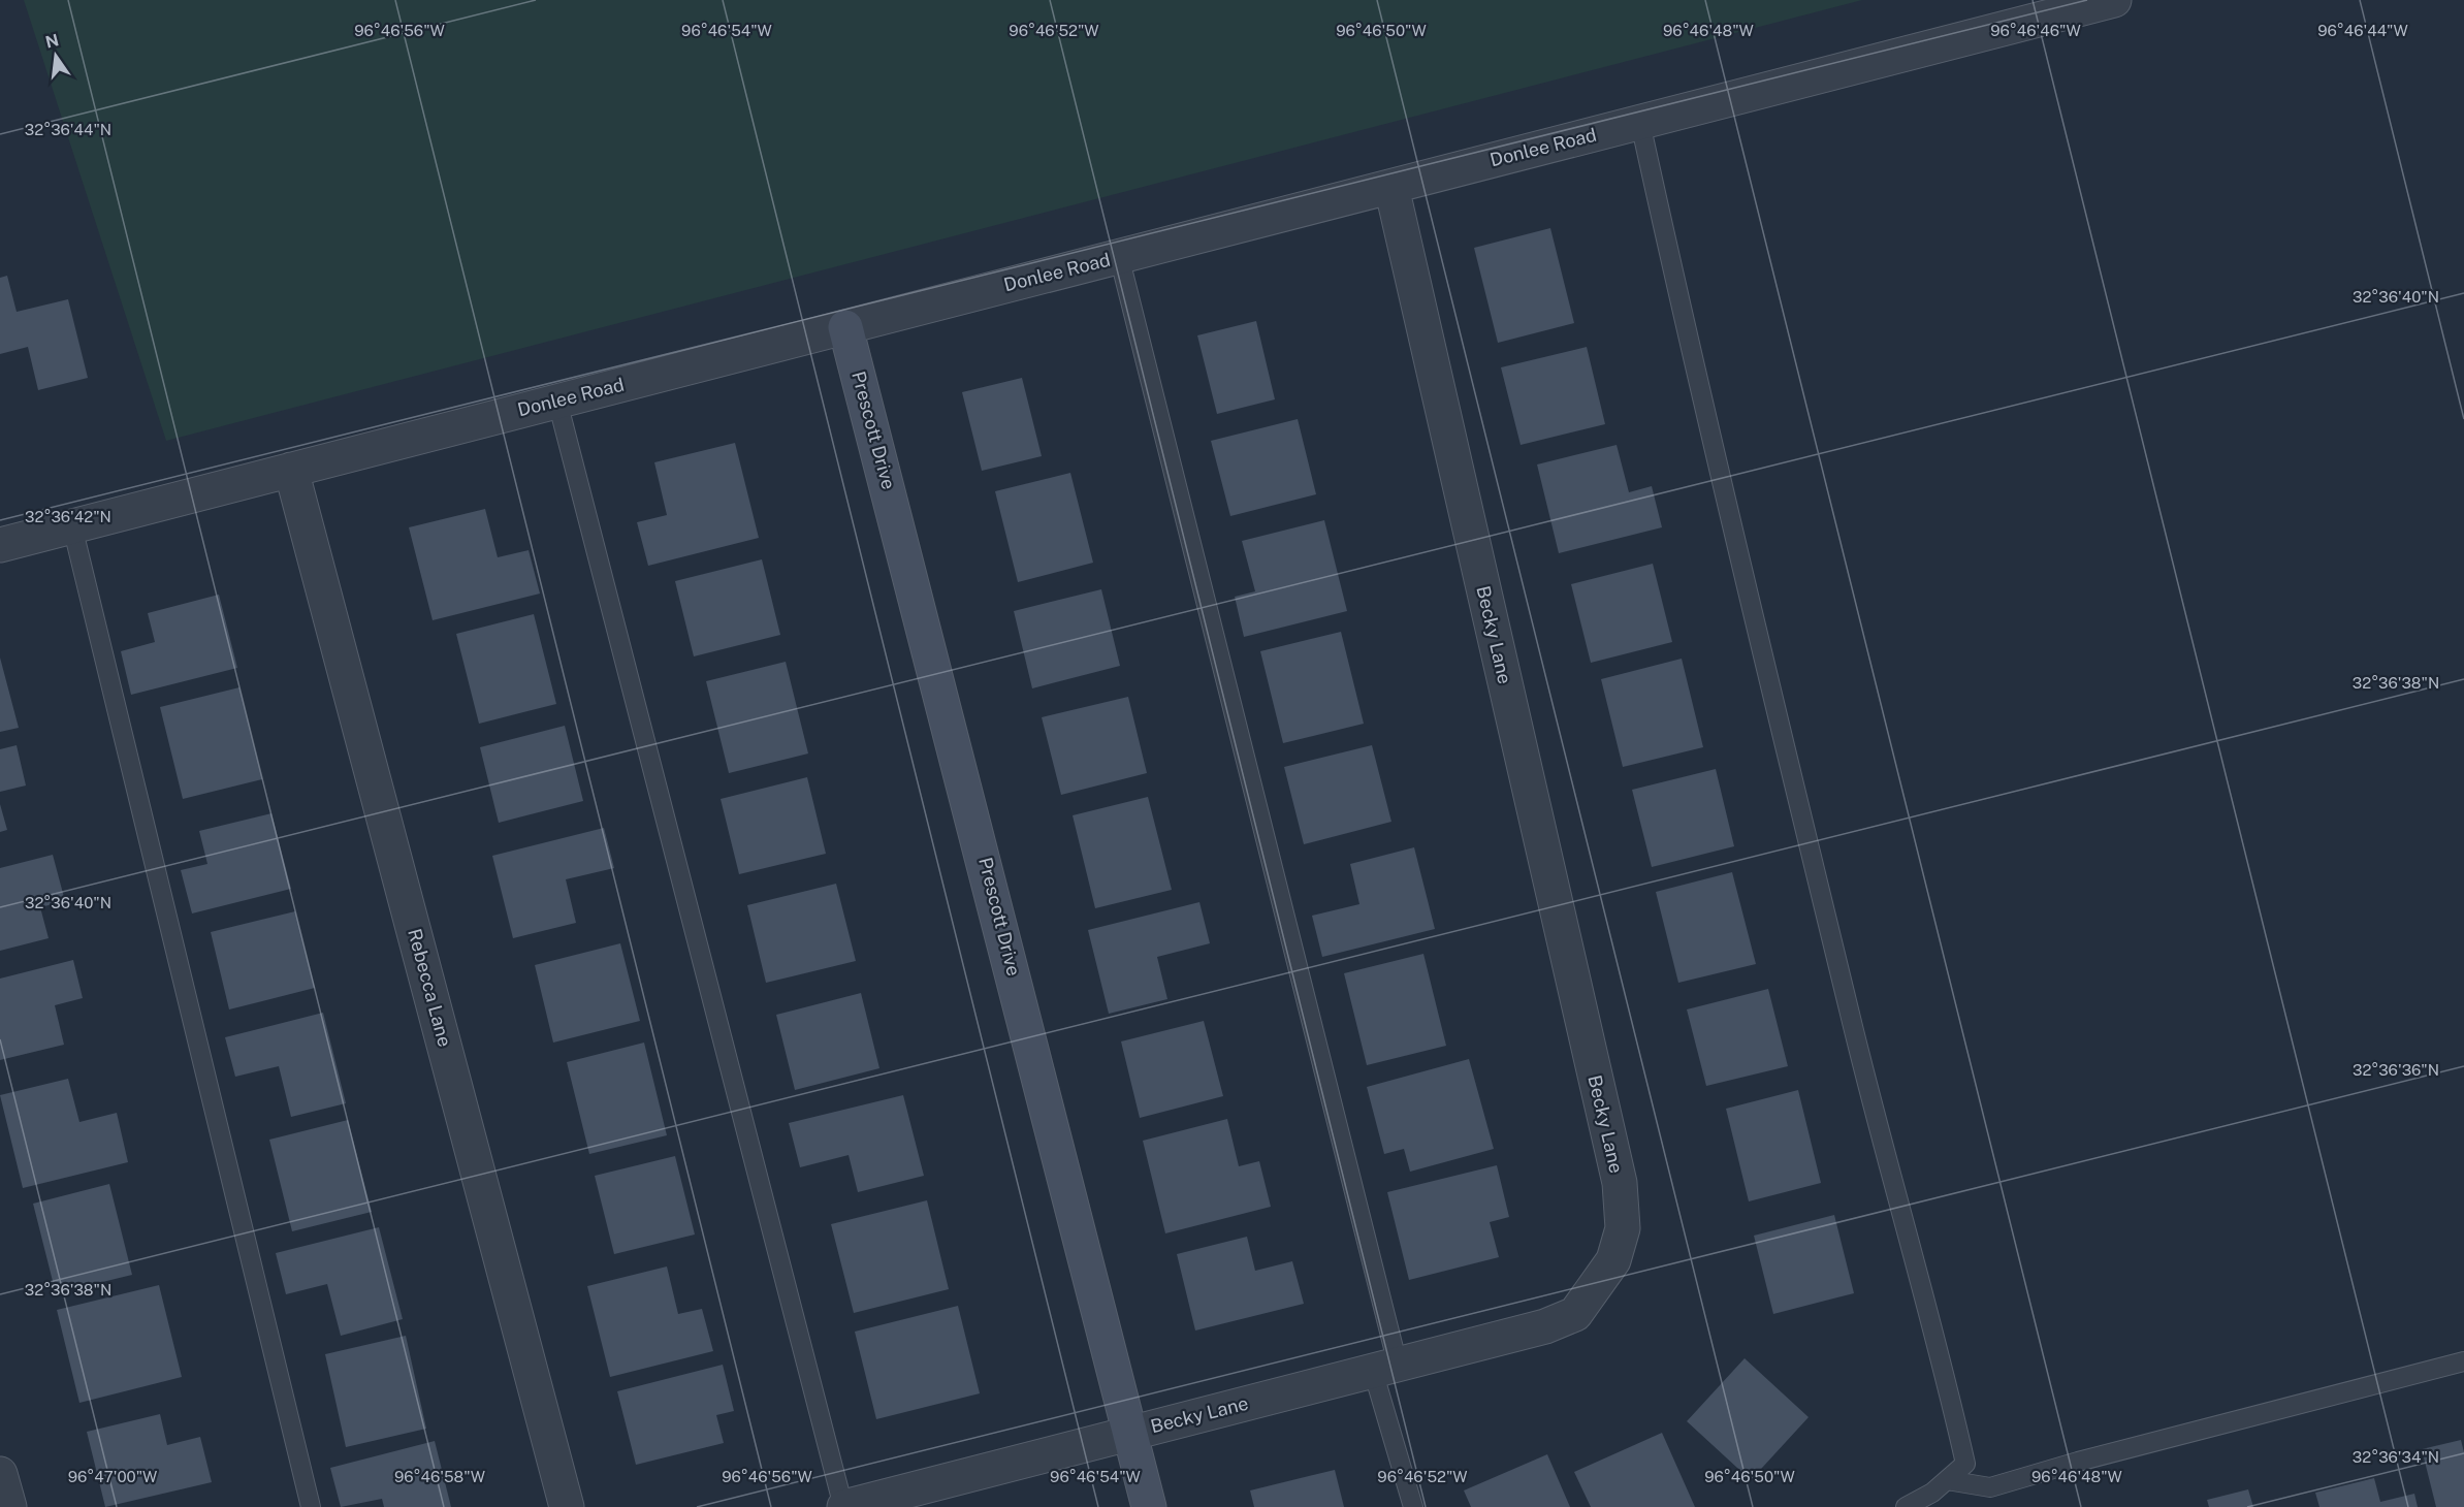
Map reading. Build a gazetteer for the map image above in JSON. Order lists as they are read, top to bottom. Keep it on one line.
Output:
{"streets":{"street":["Donlee Road","Prescott Drive","Becky Lane","Rebecca Lane"]},"crossings":[["Donlee Road","Prescott Drive"],["Donlee Road","Becky Lane"],["Donlee Road","Rebecca Lane"],["Prescott Drive","Becky Lane"]],"north":"top","coordinates":["96°46'56\"W","96°46'54\"W","96°46'52\"W","96°46'50\"W","96°46'48\"W","96°46'46\"W","96°46'44\"W","32°36'44\"N","32°36'40\"N","32°36'42\"N","32°36'38\"N","32°36'36\"N","32°36'34\"N","96°47'00\"W","96°46'58\"W"]}
